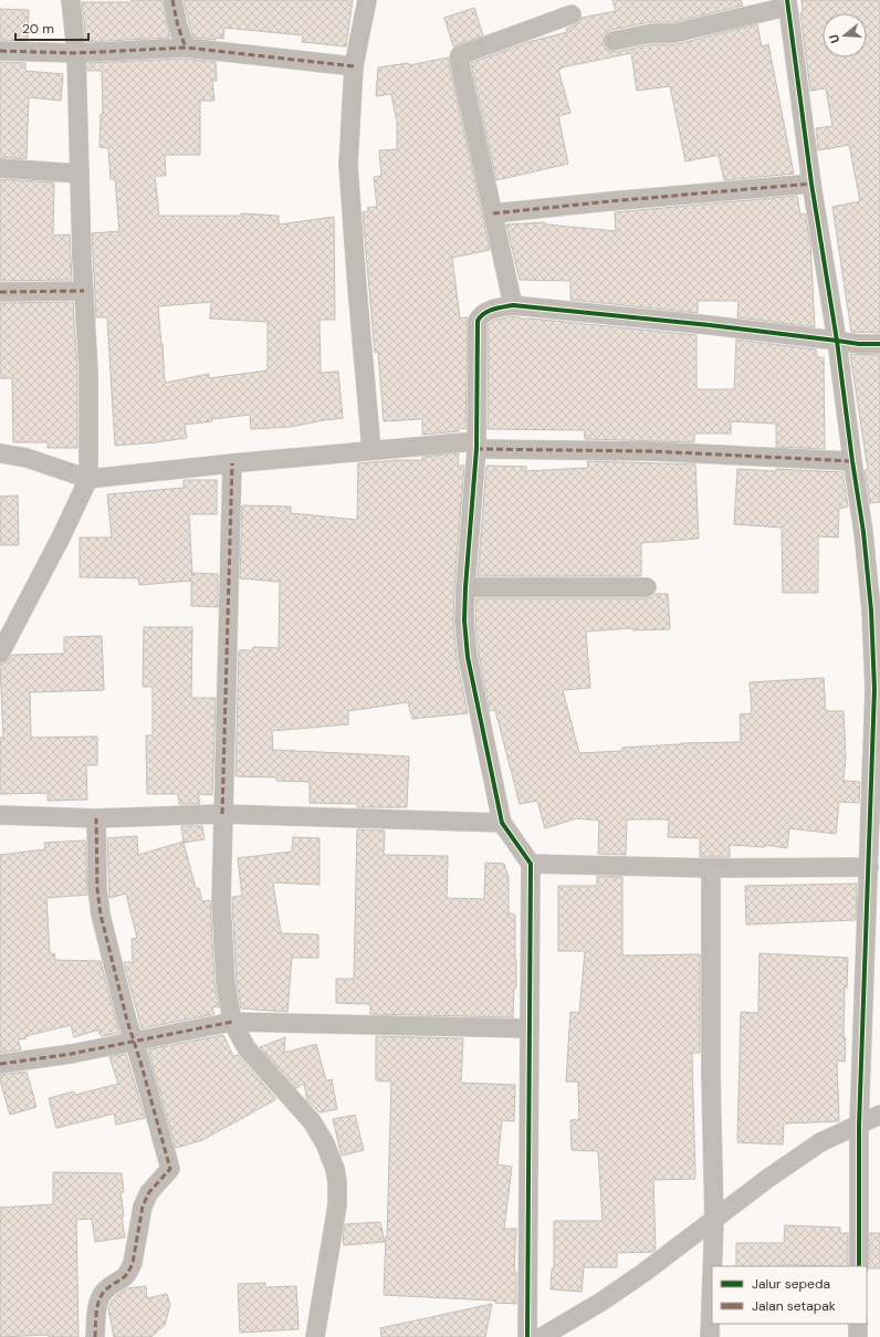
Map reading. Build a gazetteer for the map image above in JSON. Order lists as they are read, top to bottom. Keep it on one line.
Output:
{"legend":["Jalur sepeda","Jalan setapak"],"scale_bar":"20 m","north":"left"}
